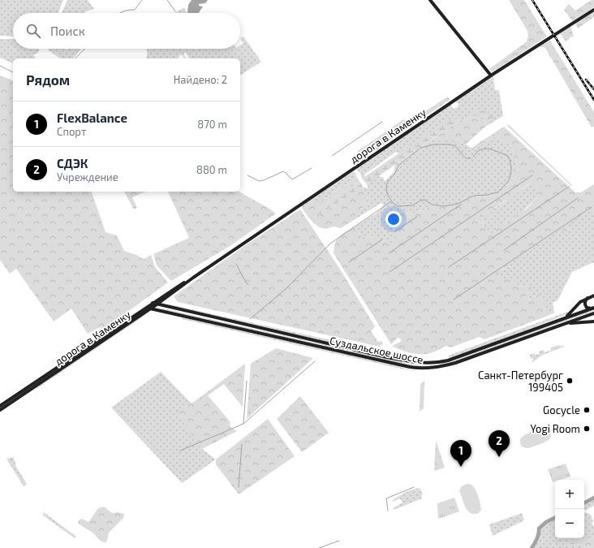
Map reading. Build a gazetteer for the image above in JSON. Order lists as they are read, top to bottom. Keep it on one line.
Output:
{"streets":{"main road":["дорога в Каменку","Суздальское шоссе"]},"crossings":[["дорога в Каменку","Суздальское шоссе"]],"places":["Санкт-Петербург 199405","Gocycle","Yogi Room"],"page":{"search":"Поиск","heading":["Рядом","Найдено: 2"],"list":[{"mark":"1","name":"FlexBalance","note":"Спорт","value":"870 m"},{"mark":"2","name":"СДЭК","note":"Учреждение","value":"880 m"}],"pins":["2","1"],"map_buttons":["+","−"]}}
